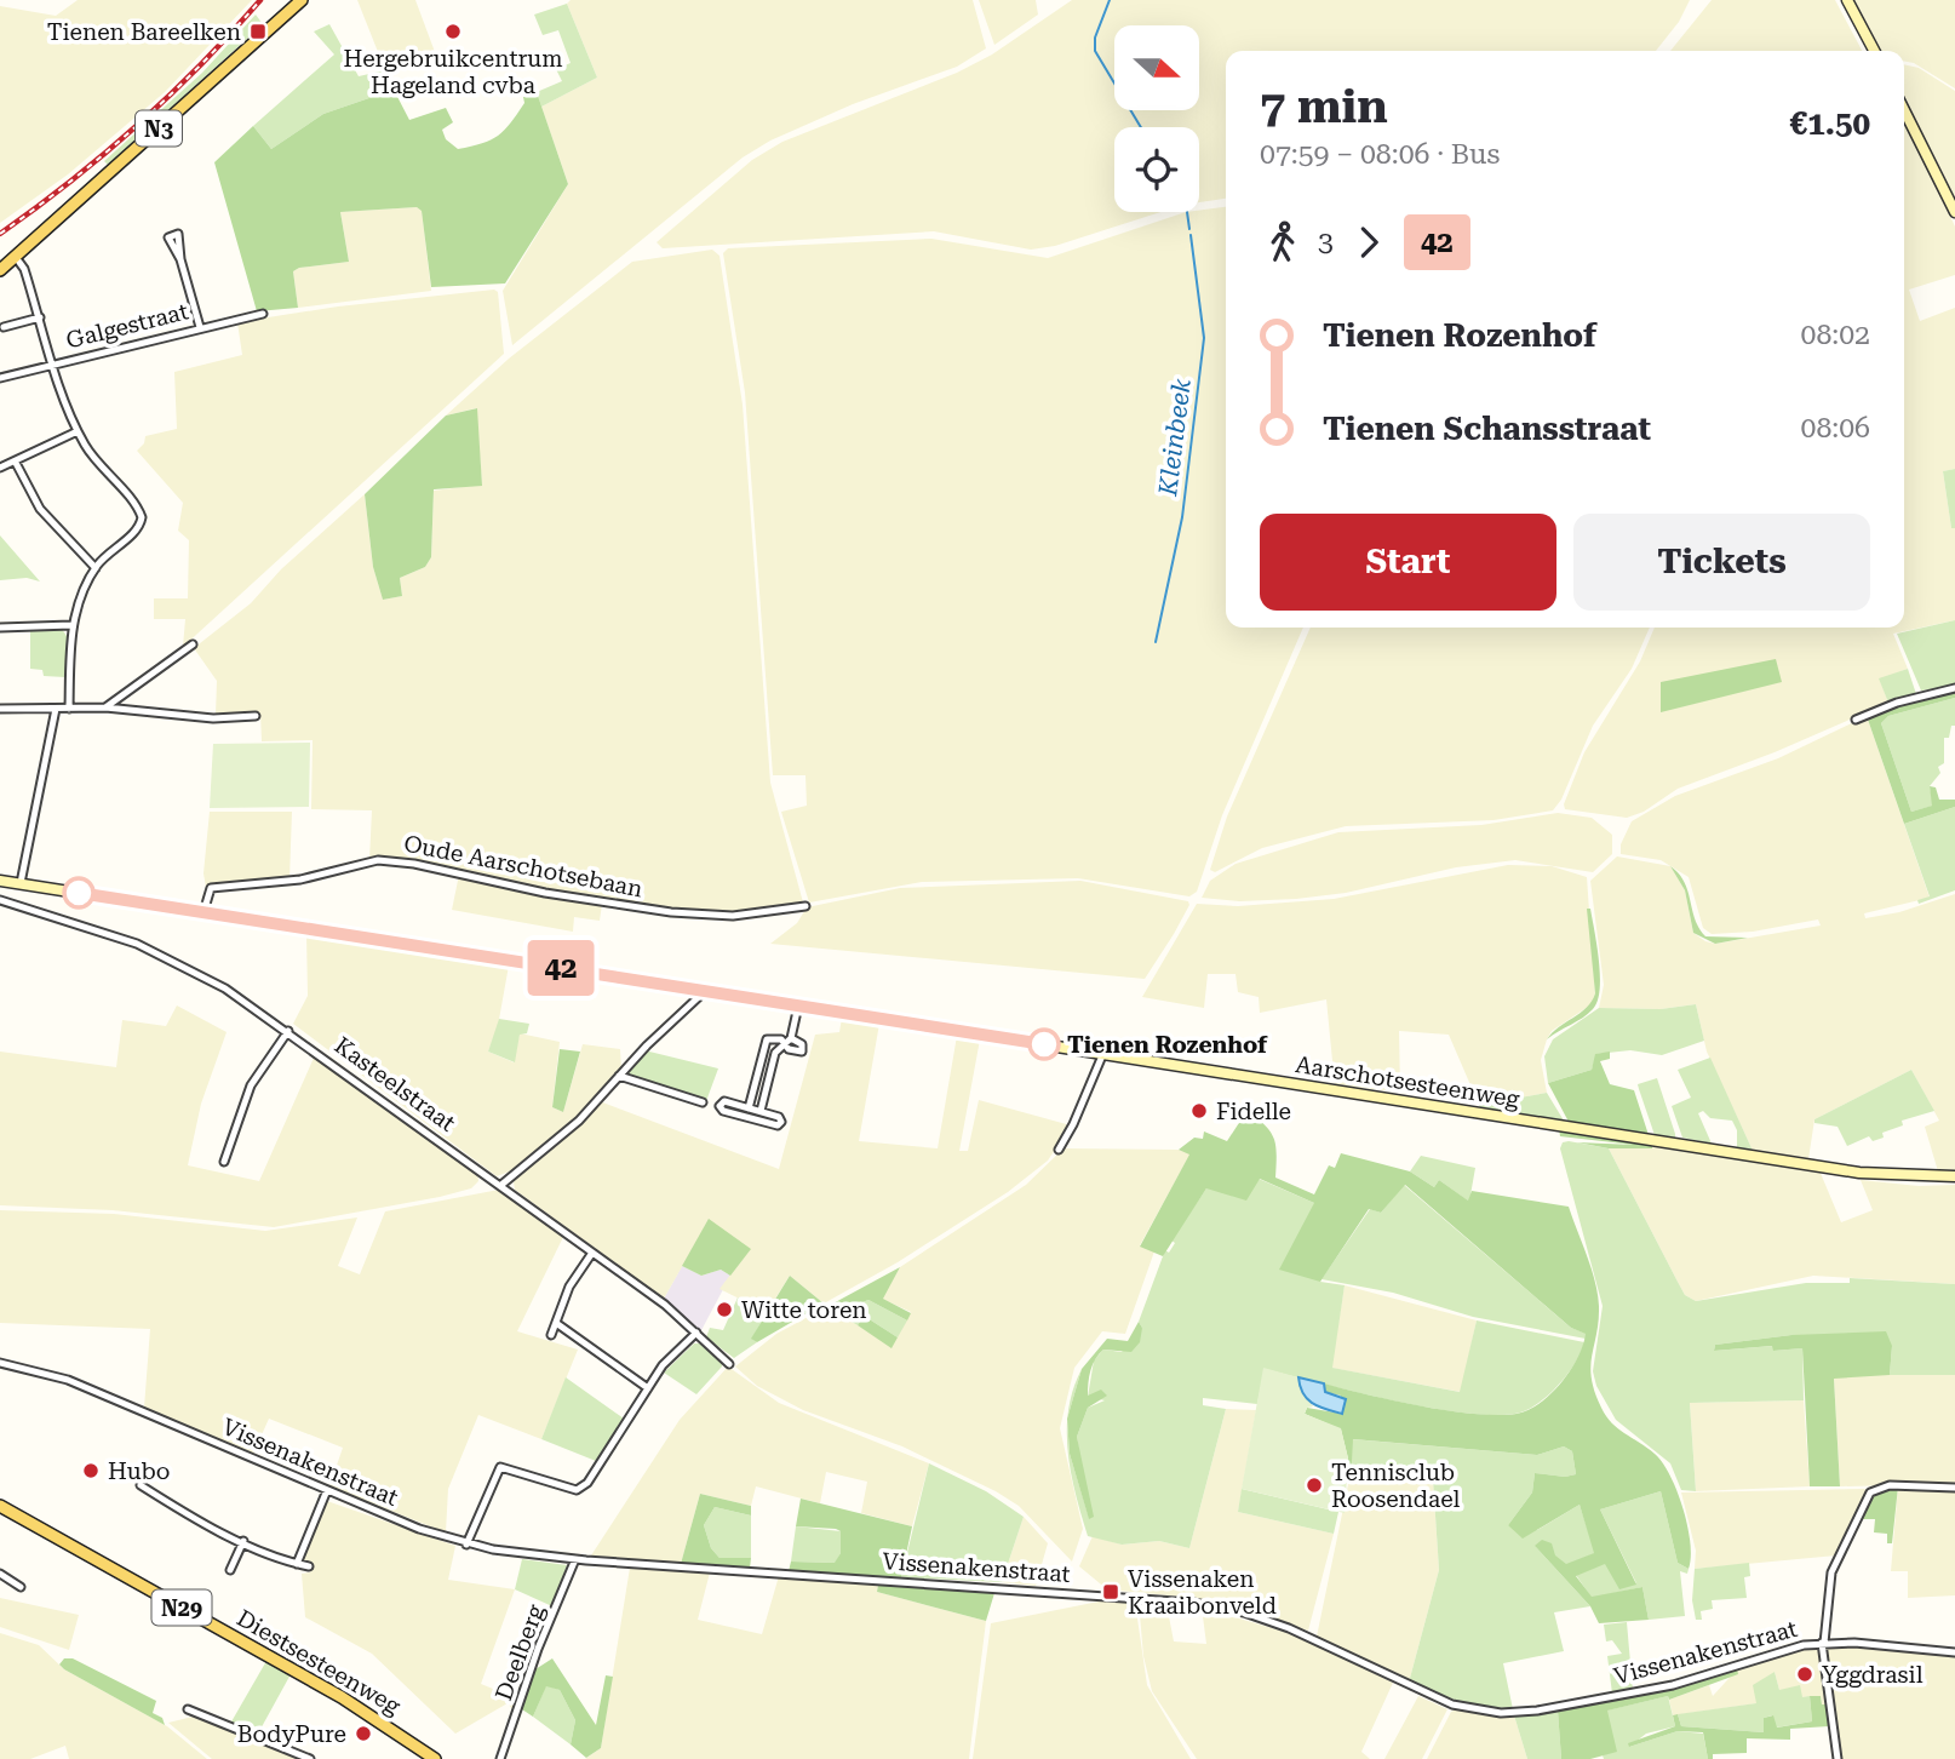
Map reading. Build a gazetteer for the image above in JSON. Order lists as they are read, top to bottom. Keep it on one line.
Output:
{"streets":{"main road":["N3","Aarschotsesteenweg","N29","Diestsesteenweg"],"street":["Galgestraat","Oude Aarschotsebaan","Kasteelstraat","Vissenakenstraat","Deelberg"]},"crossings":[["Oude Aarschotsebaan","Aarschotsesteenweg"],["Vissenakenstraat","Deelberg"]],"water":["Kleinbeek"],"places":{"transit":["Tienen Bareelken","Vissenaken Kraaibonveld"],"other":["Hergebruikcentrum Hageland cvba","Tienen Rozenhof","Fidelle","Witte toren","Hubo","Tennisclub Roosendael","Yggdrasil","BodyPure"]},"lines":["bus line 42"],"north":"right","page":{"on_map":"42","heading":["7 min","07:59 – 08:06 · Bus","€1.50"],"legs":["3","42"],"list":[{"name":"Tienen Rozenhof","value":"08:02"},{"name":"Tienen Schansstraat","value":"08:06"}],"buttons":["Start","Tickets"]}}
